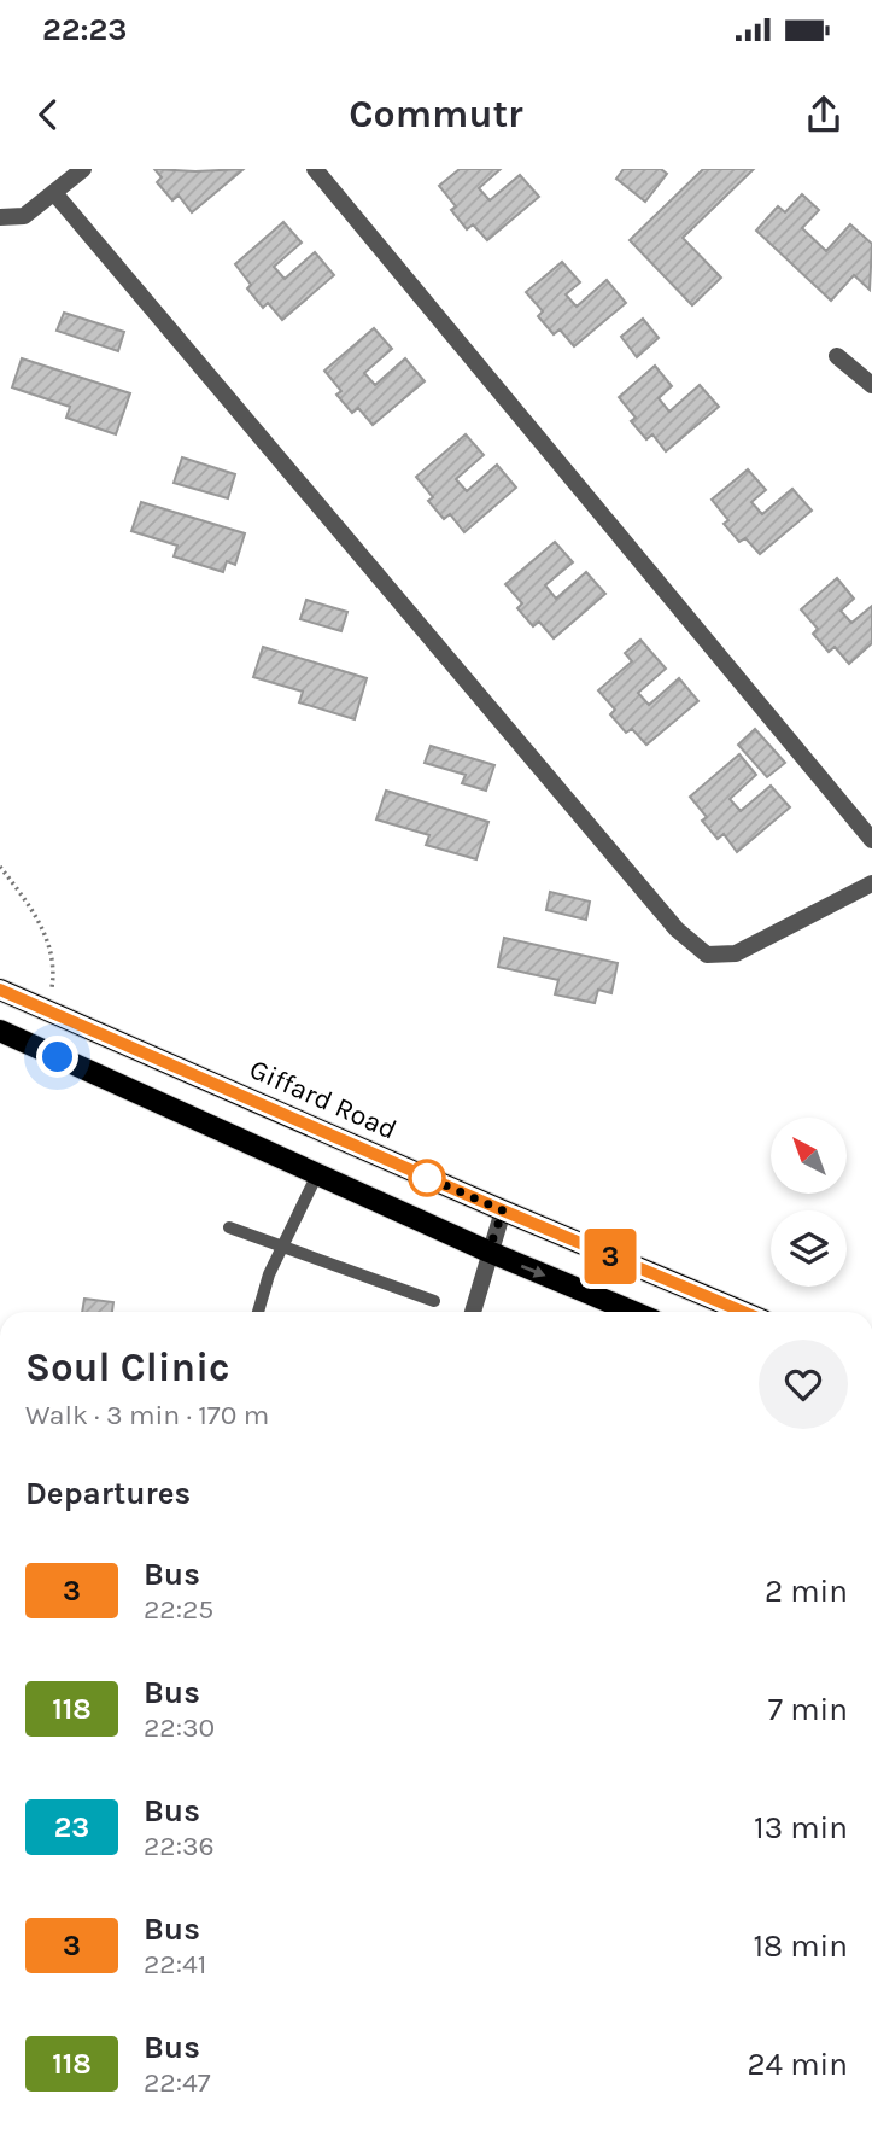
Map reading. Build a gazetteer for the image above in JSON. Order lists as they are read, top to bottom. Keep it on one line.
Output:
{"streets":{"main road":["Giffard Road"]},"lines":["bus line 3"],"north":"top left","page":{"status":"22:23","header":"Commutr","on_map":"3","heading":[["Soul Clinic","Walk · 3 min · 170 m"],"Departures"],"list":[{"mark":"3","name":"Bus","note":"22:25","value":"2 min"},{"mark":"118","name":"Bus","note":"22:30","value":"7 min"},{"mark":"23","name":"Bus","note":"22:36","value":"13 min"},{"mark":"3","name":"Bus","note":"22:41","value":"18 min"},{"mark":"118","name":"Bus","note":"22:47","value":"24 min"}]}}
